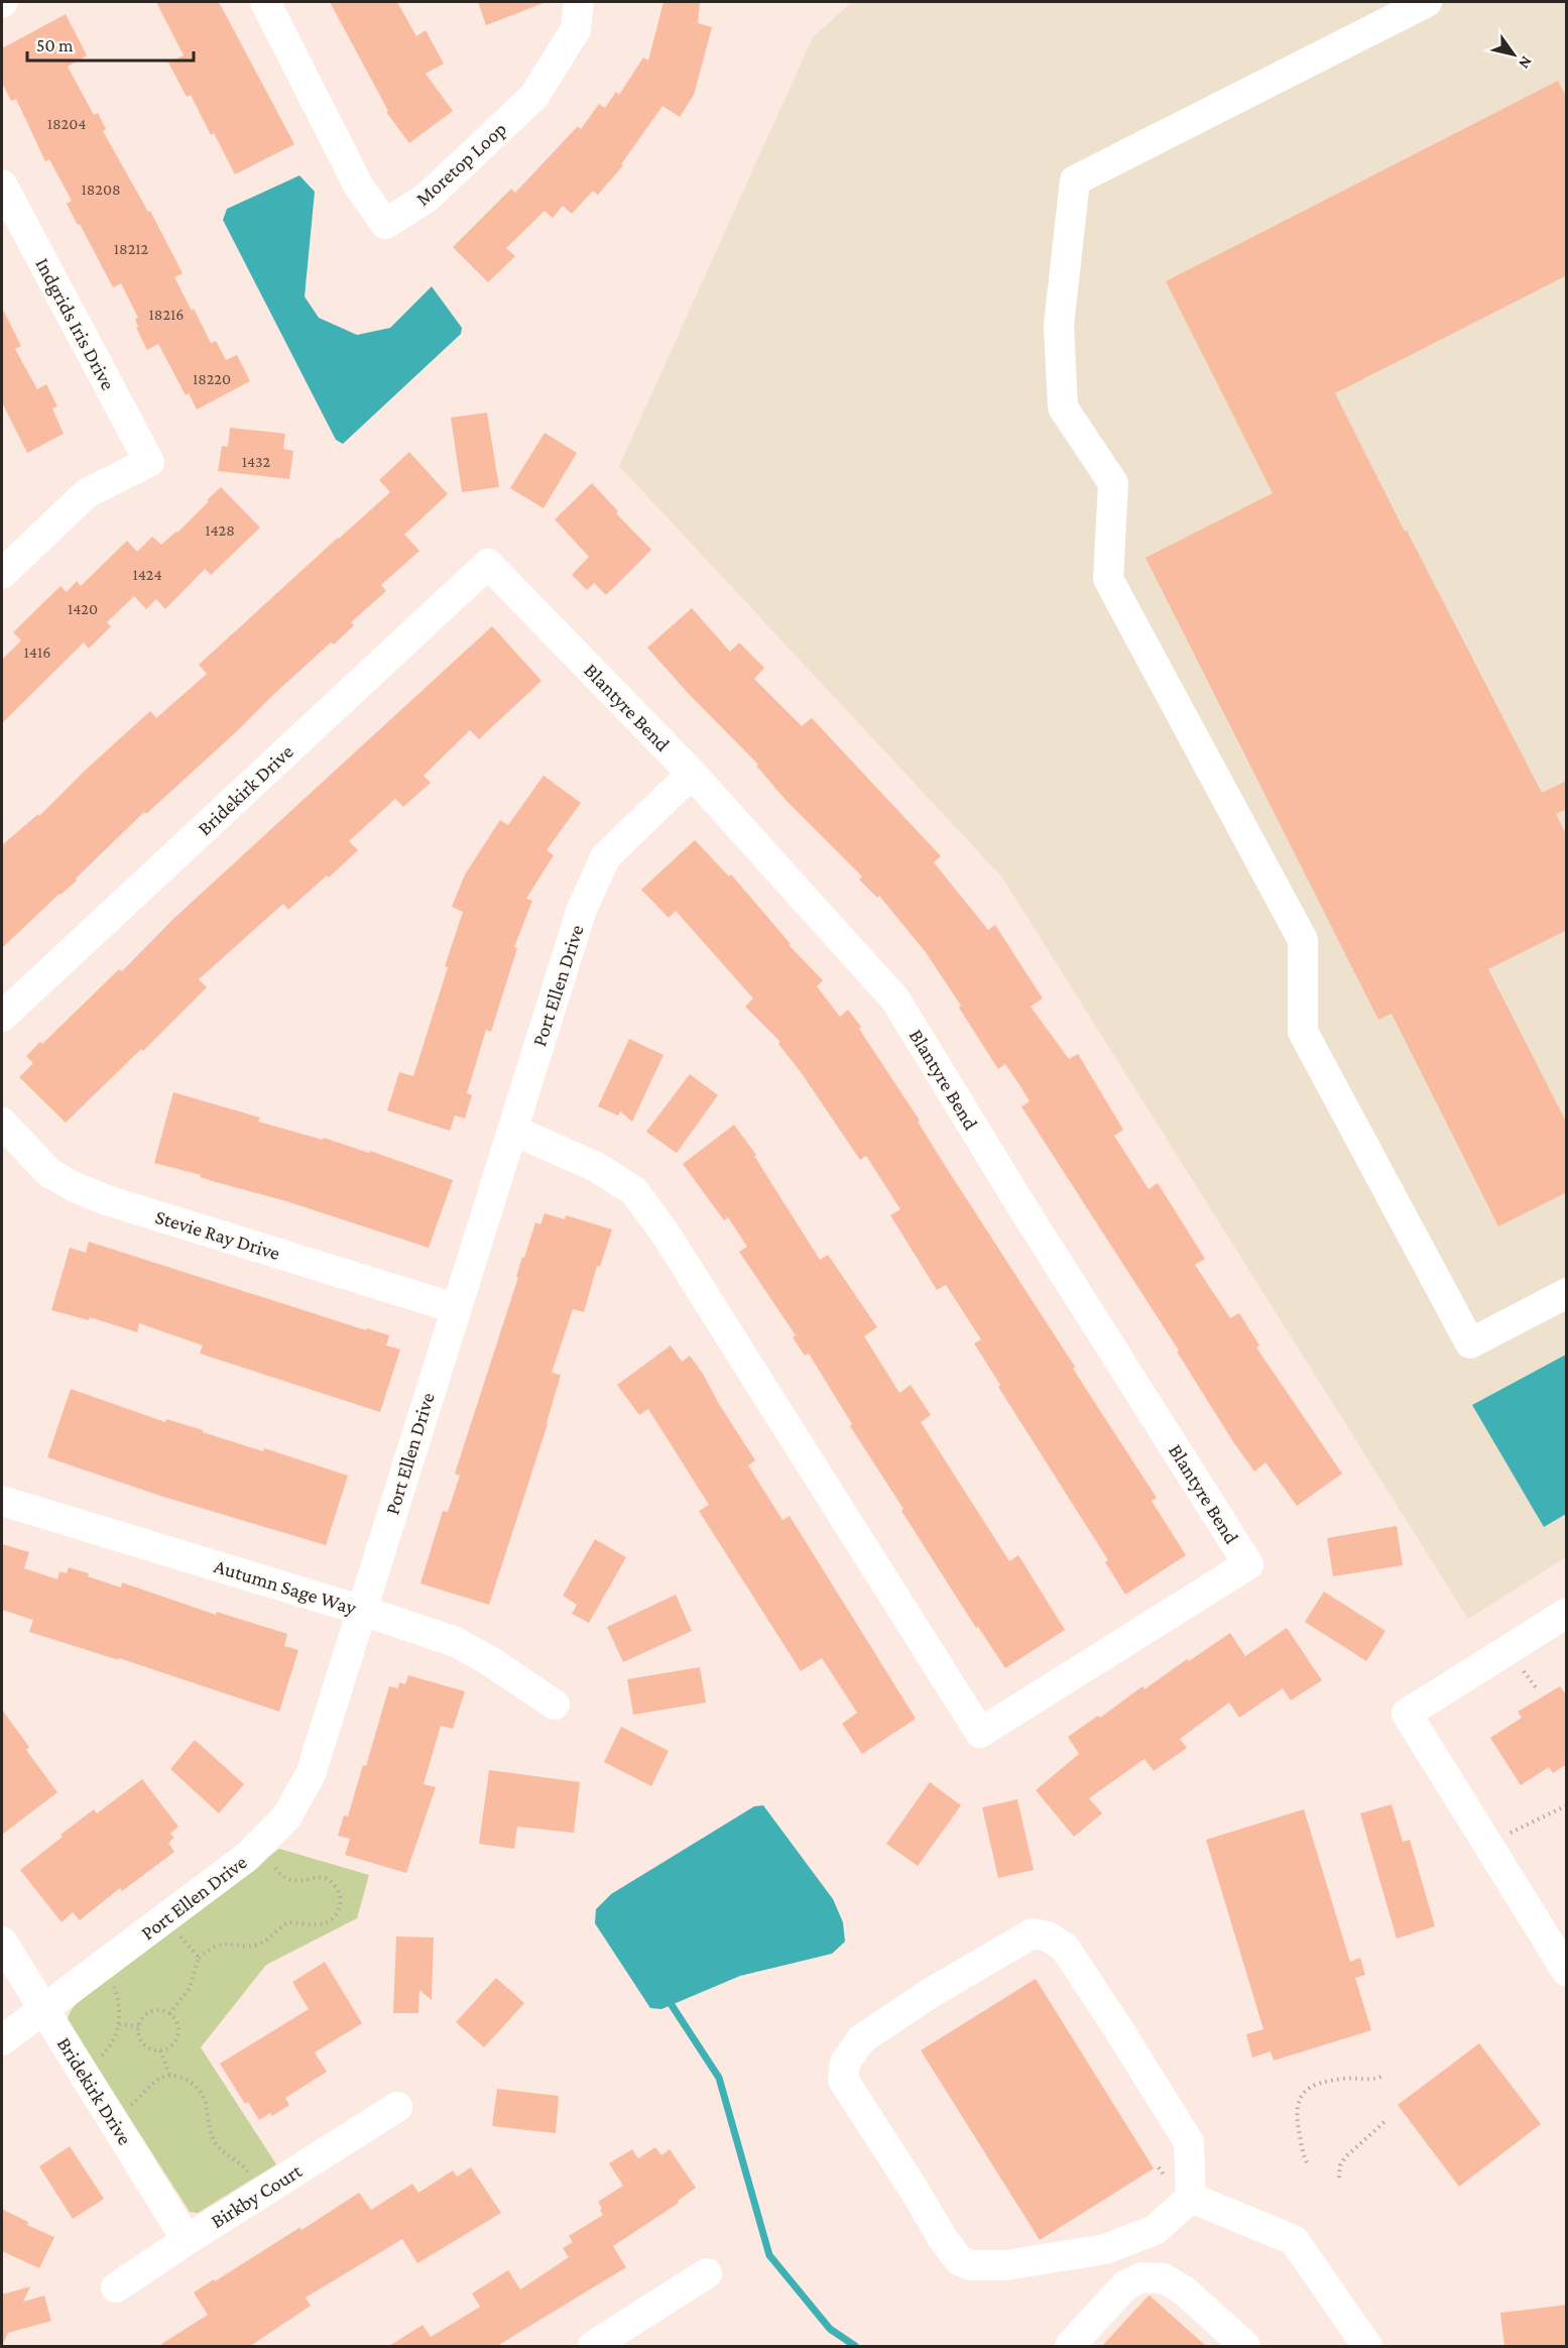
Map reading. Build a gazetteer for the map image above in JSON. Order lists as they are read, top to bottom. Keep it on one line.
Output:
{"streets":{"street":["Moretop Loop","Indgrids Iris Drive","Blantyre Bend","Bridekirk Drive","Port Ellen Drive","Stevie Ray Drive","Autumn Sage Way","Birkby Court"]},"crossings":[["Blantyre Bend","Bridekirk Drive"],["Blantyre Bend","Port Ellen Drive"],["Bridekirk Drive","Port Ellen Drive"],["Bridekirk Drive","Birkby Court"],["Port Ellen Drive","Stevie Ray Drive"],["Port Ellen Drive","Autumn Sage Way"]],"house_numbers":["18204","18208","18212","18216","18220","1432","1428","1424","1420","1416"],"scale_bar":"50 m","north":"bottom right"}
